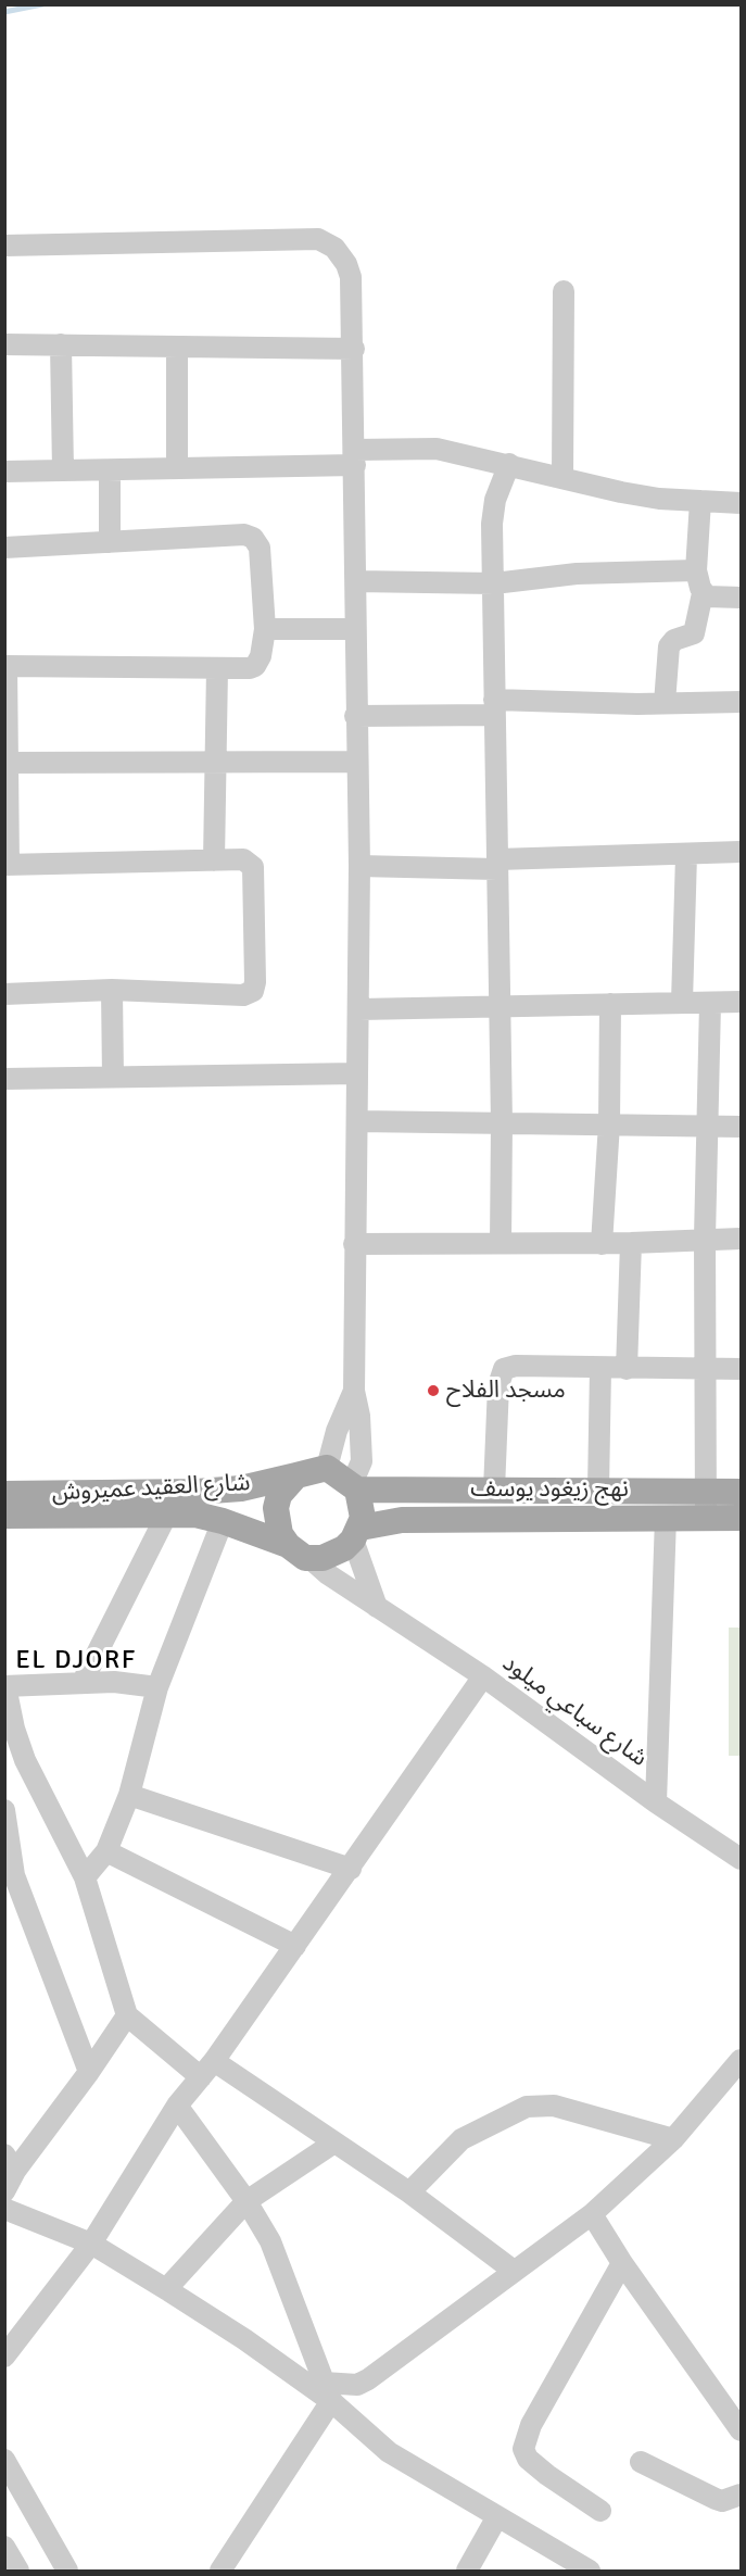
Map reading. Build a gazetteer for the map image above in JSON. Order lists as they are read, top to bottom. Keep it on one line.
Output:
{"streets":{"main road":["شارع العقيد عميروش","نهج زيغود يوسف"],"street":["شارع سباعي ميلود"]},"crossings":[["شارع العقيد عميروش","نهج زيغود يوسف"],["شارع العقيد عميروش","شارع سباعي ميلود"],["نهج زيغود يوسف","شارع سباعي ميلود"]],"districts":["EL DJORF"],"places":["مسجد الفلاح"]}
